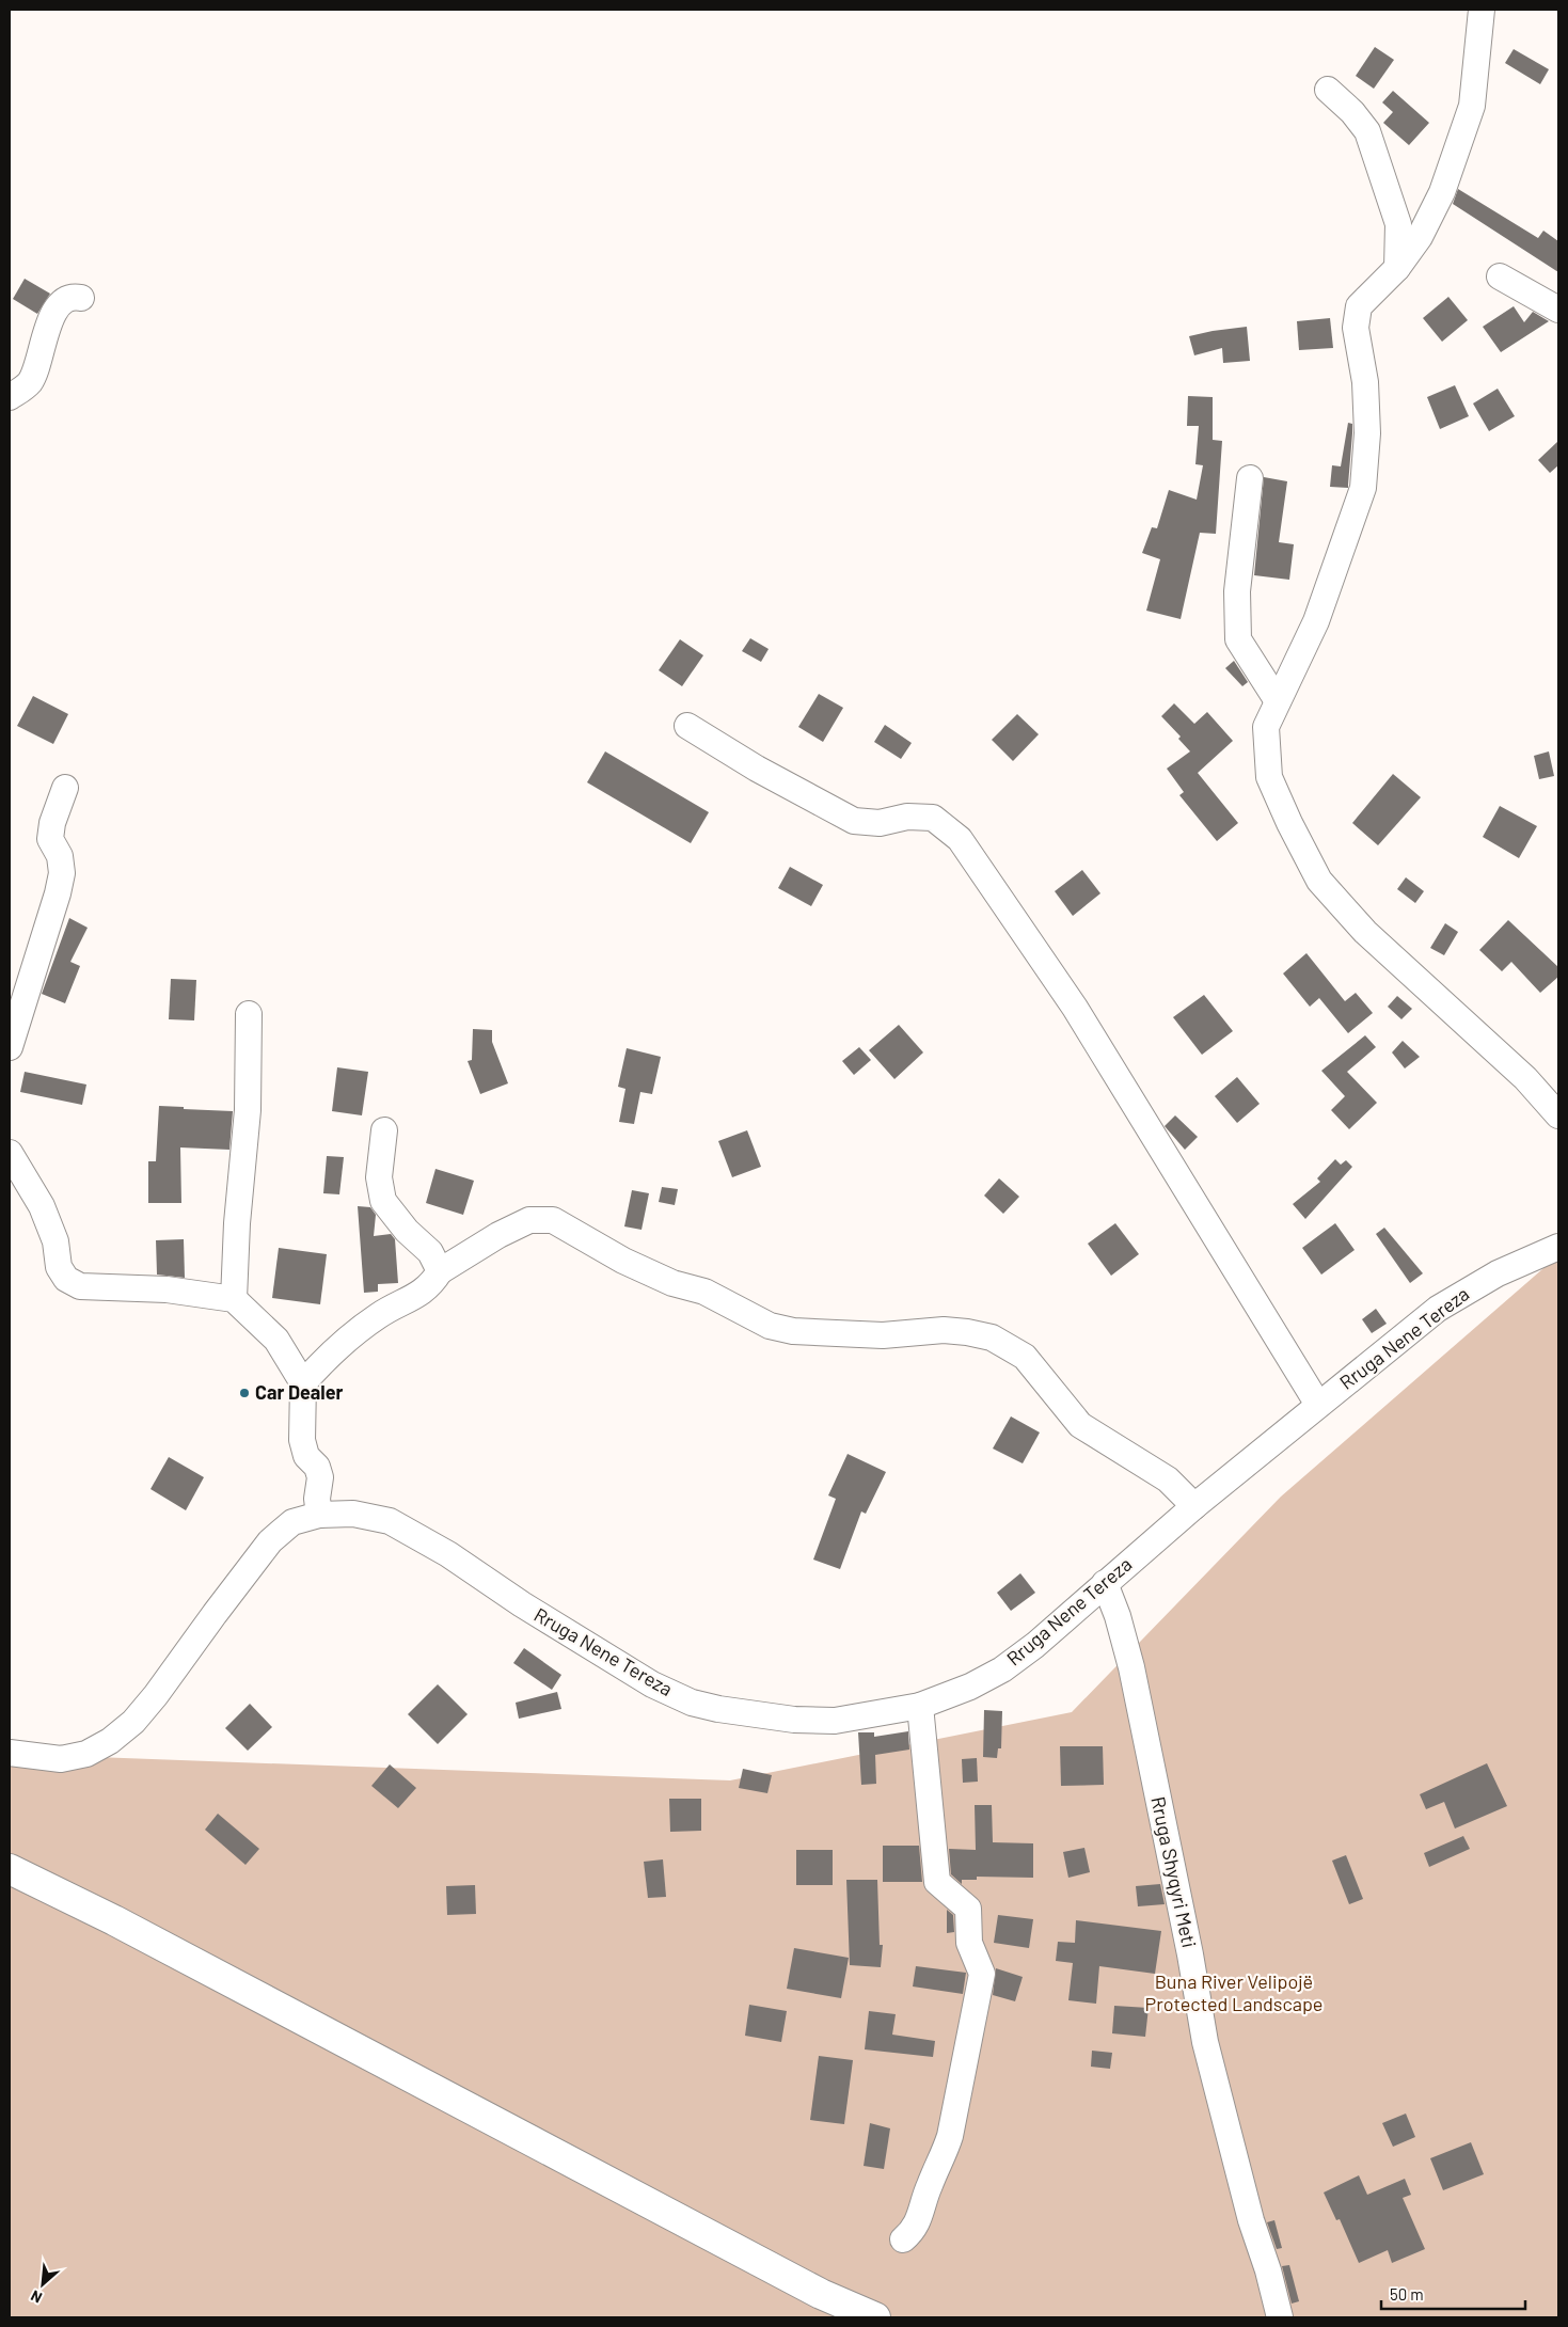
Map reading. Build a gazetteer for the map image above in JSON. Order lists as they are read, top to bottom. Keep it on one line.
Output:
{"streets":{"street":["Rruga Nene Tereza","Rruga Shyqyri Meti"]},"crossings":[["Rruga Nene Tereza","Rruga Shyqyri Meti"]],"parks":["Buna River Velipojë Protected Landscape"],"places":["Car Dealer"],"scale_bar":"50 m","north":"bottom left"}
